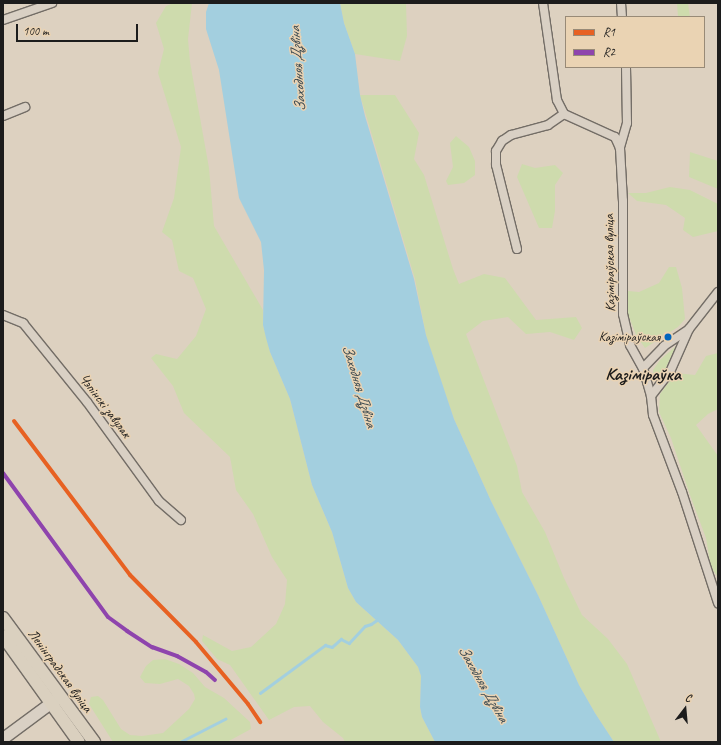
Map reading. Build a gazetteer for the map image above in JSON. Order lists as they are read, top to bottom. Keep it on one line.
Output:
{"streets":{"main road":["Ленінградская вуліца"],"street":["Казіміраўская вуліца","Чэпінскі завулак"]},"districts":["Казіміраўка"],"water":["Заходняя Дзвіна"],"places":["Казіміраўская"],"lines":["transit line R1","transit line R2"],"legend":["R1","R2"],"scale_bar":"100 m","north":"top"}
